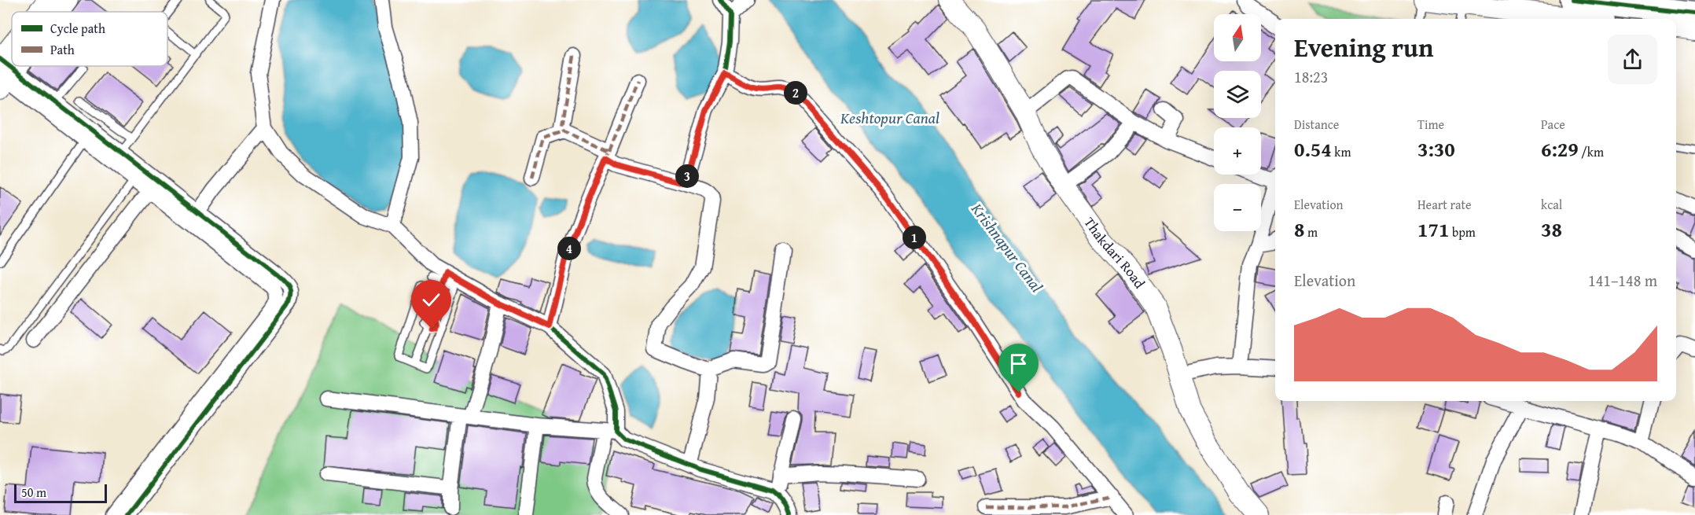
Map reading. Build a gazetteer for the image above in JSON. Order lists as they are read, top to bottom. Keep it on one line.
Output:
{"streets":{"street":["Thakdari Road"]},"water":["Keshtopur Canal","Krishnapur Canal"],"legend":["Cycle path","Path"],"scale_bar":"50 m","north":"top","page":{"map_buttons":["+","−"],"heading":["Evening run","18:23"],"pins":["2","3","1","4"],"stats":[["Distance","0.54 km"],["Time","3:30"],["Pace","6:29 /km"],["Elevation","8 m"],["Heart rate","171 bpm"],["kcal","38"]],"chart":["Elevation","141–148 m"],"scale":"50 m"}}
